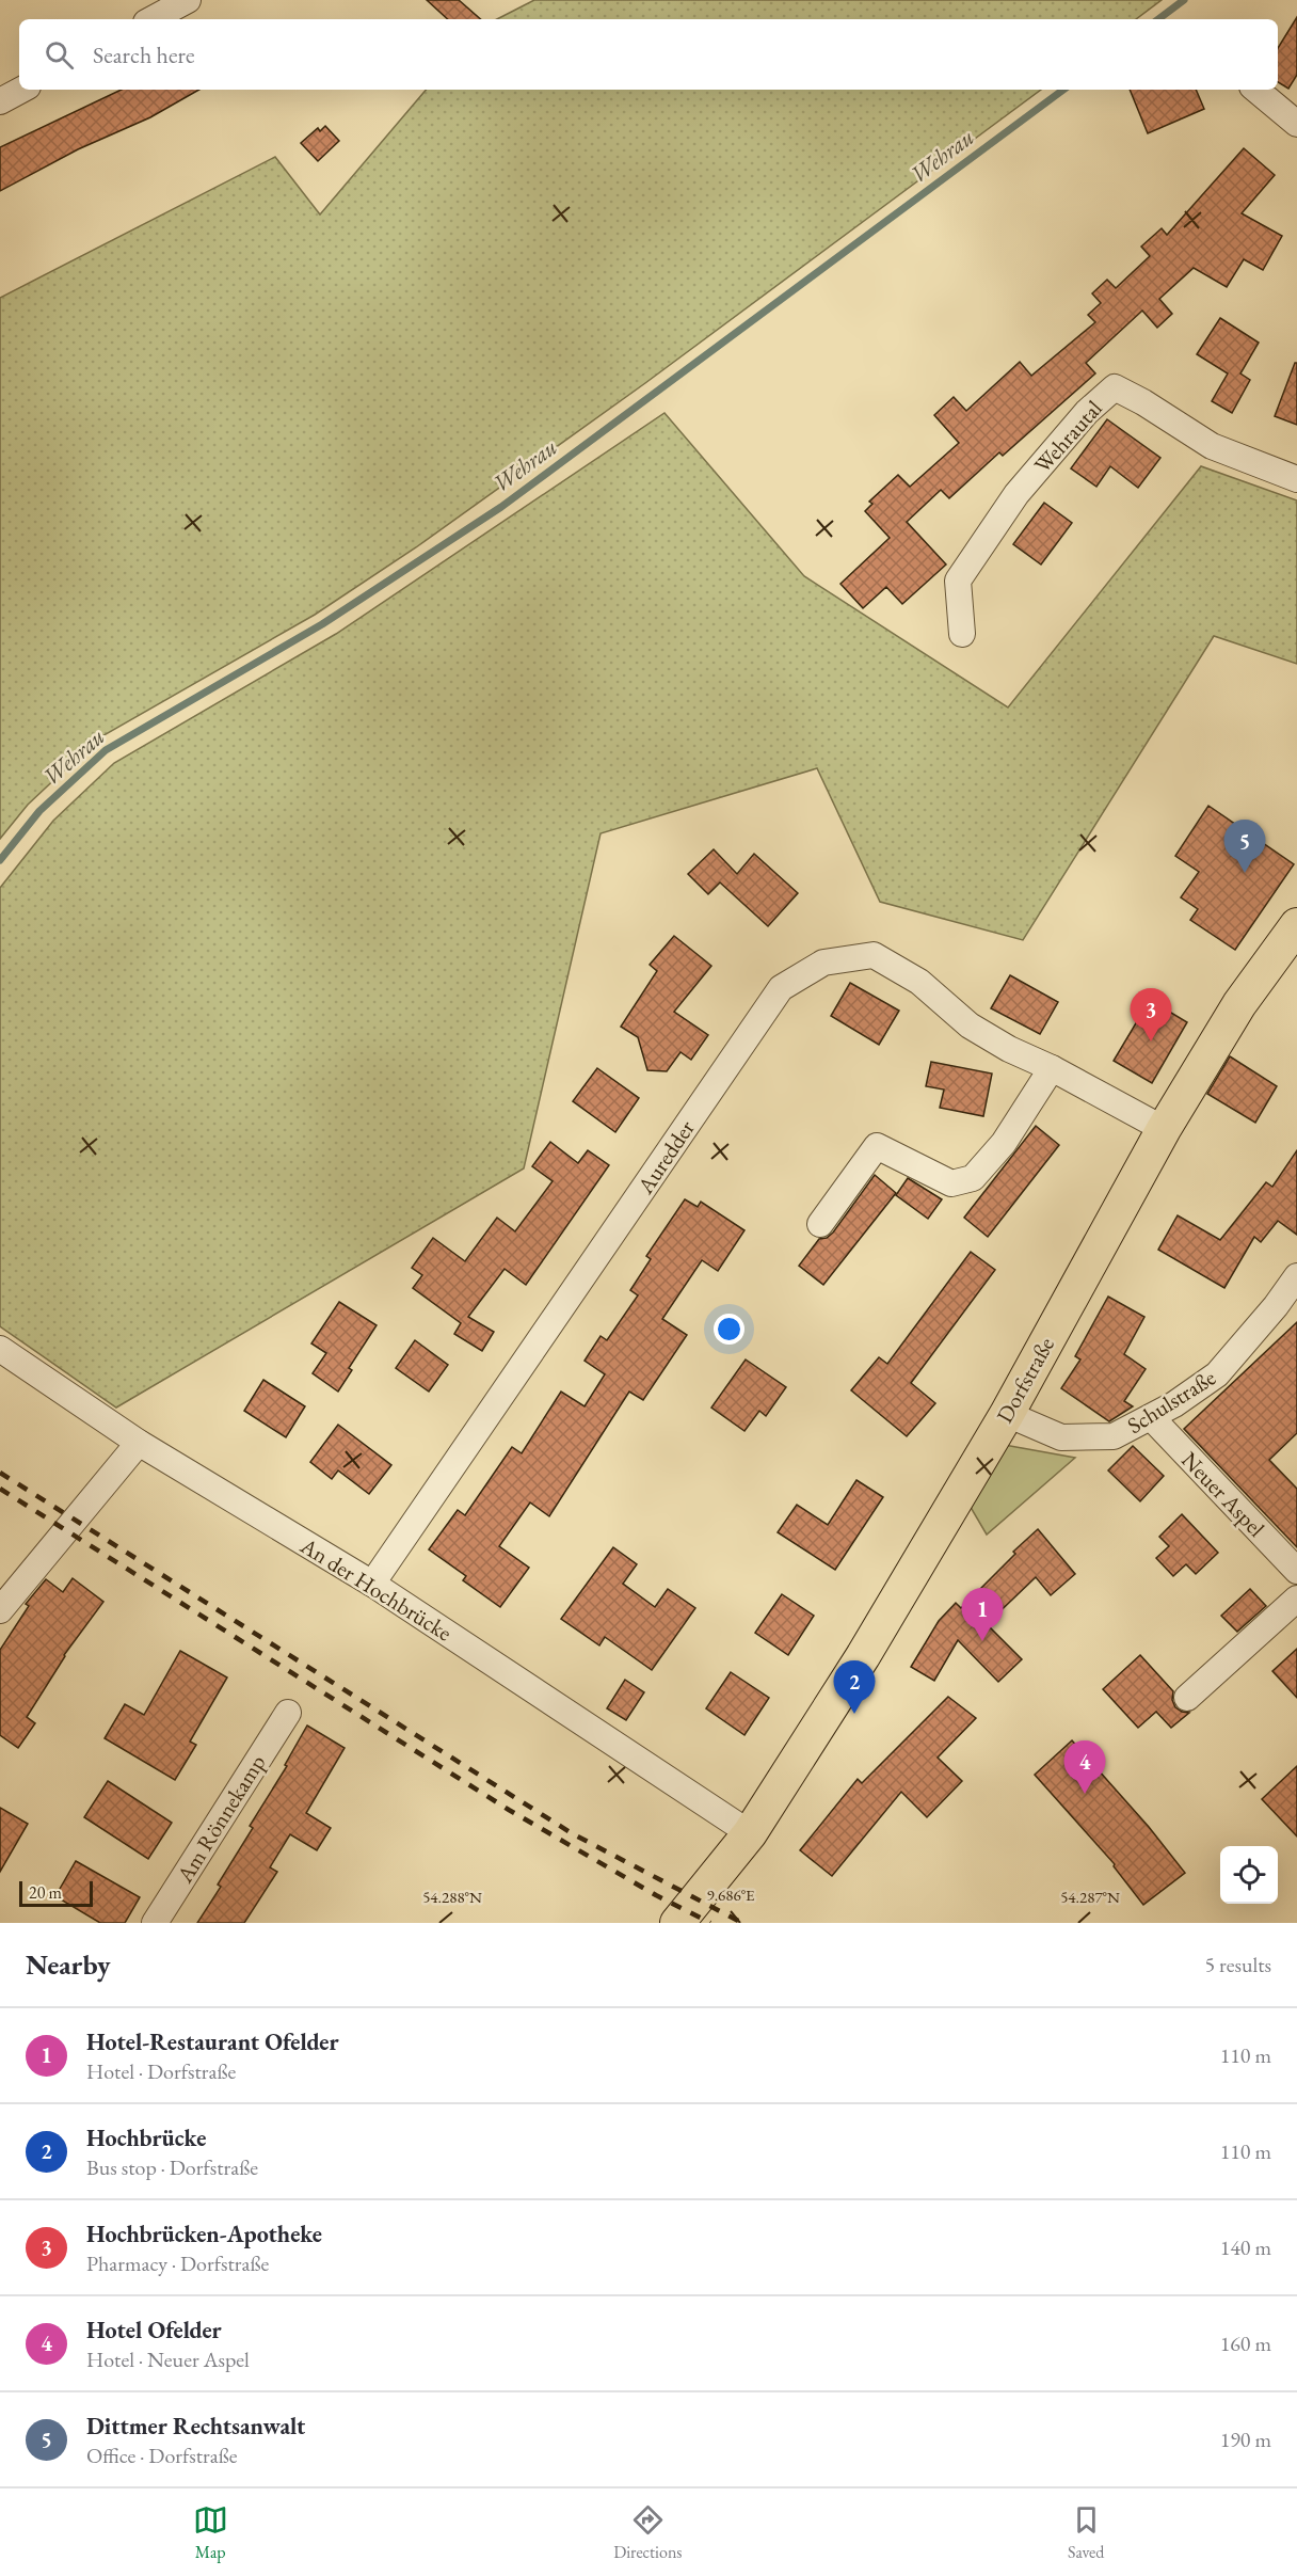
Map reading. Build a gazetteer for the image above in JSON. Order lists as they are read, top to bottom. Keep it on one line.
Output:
{"streets":{"main road":["Dorfstraße"],"street":["Wehrautal","Auredder","Schulstraße","Neuer Aspel","An der Hochbrücke","Am Rönnekamp"]},"crossings":[["Auredder","Dorfstraße"],["Auredder","An der Hochbrücke"],["Dorfstraße","Schulstraße"],["Dorfstraße","An der Hochbrücke"],["Schulstraße","Neuer Aspel"]],"water":["Wehrau"],"scale_bar":"20 m","page":{"search":"Search here","pins":["5","3","1","2","4"],"scale":"20 m","heading":["Nearby","5 results"],"list":[{"mark":"1","name":"Hotel-Restaurant Ofelder","note":"Hotel · Dorfstraße","value":"110 m"},{"mark":"2","name":"Hochbrücke","note":"Bus stop · Dorfstraße","value":"110 m"},{"mark":"3","name":"Hochbrücken-Apotheke","note":"Pharmacy · Dorfstraße","value":"140 m"},{"mark":"4","name":"Hotel Ofelder","note":"Hotel · Neuer Aspel","value":"160 m"},{"mark":"5","name":"Dittmer Rechtsanwalt","note":"Office · Dorfstraße","value":"190 m"}],"nav":["Map","Directions","Saved"]},"coordinates":["9.686°E","54.288°N","54.287°N"]}
